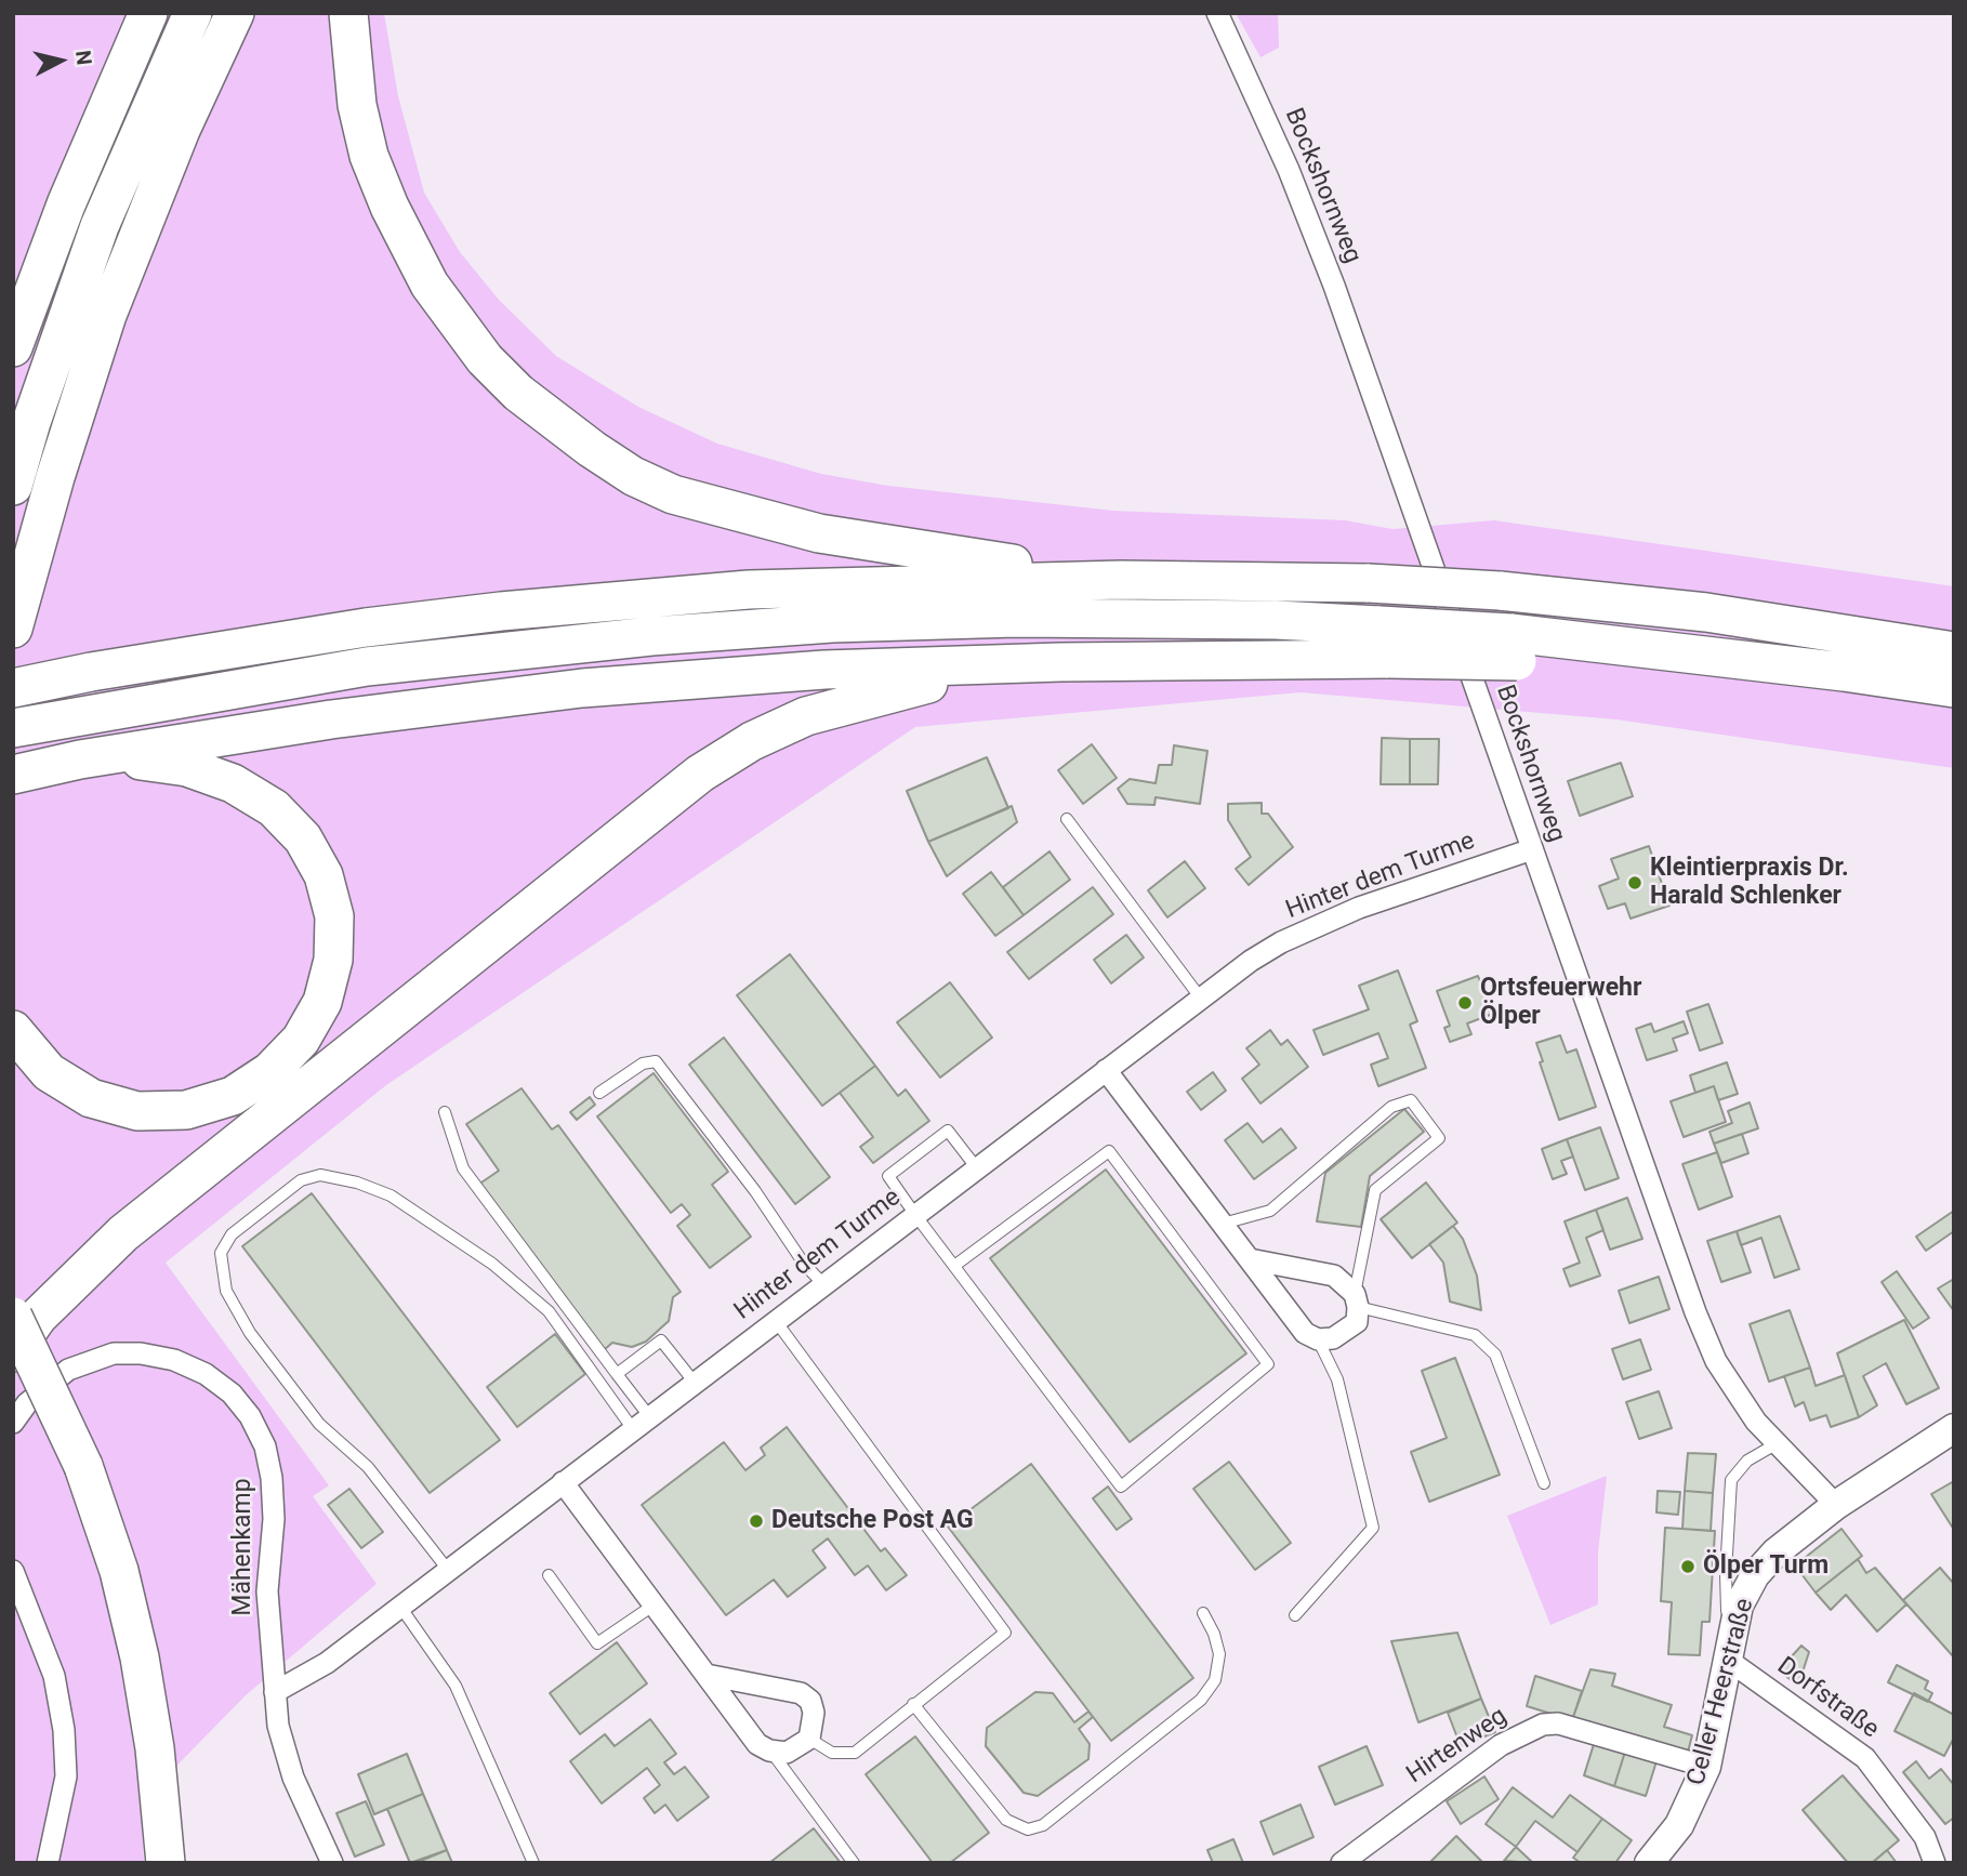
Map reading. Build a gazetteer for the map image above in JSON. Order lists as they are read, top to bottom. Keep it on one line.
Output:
{"streets":{"main road":["Celler Heerstraße"],"street":["Bockshornweg","Hinter dem Turme","Mähenkamp","Dorfstraße","Hirtenweg"]},"crossings":[["Bockshornweg","Hinter dem Turme"],["Bockshornweg","Celler Heerstraße"],["Hinter dem Turme","Mähenkamp"],["Celler Heerstraße","Dorfstraße"],["Celler Heerstraße","Hirtenweg"]],"places":["Kleintierpraxis Dr. Harald Schlenker","Ortsfeuerwehr Ölper","Deutsche Post AG","Ölper Turm"],"north":"right"}
